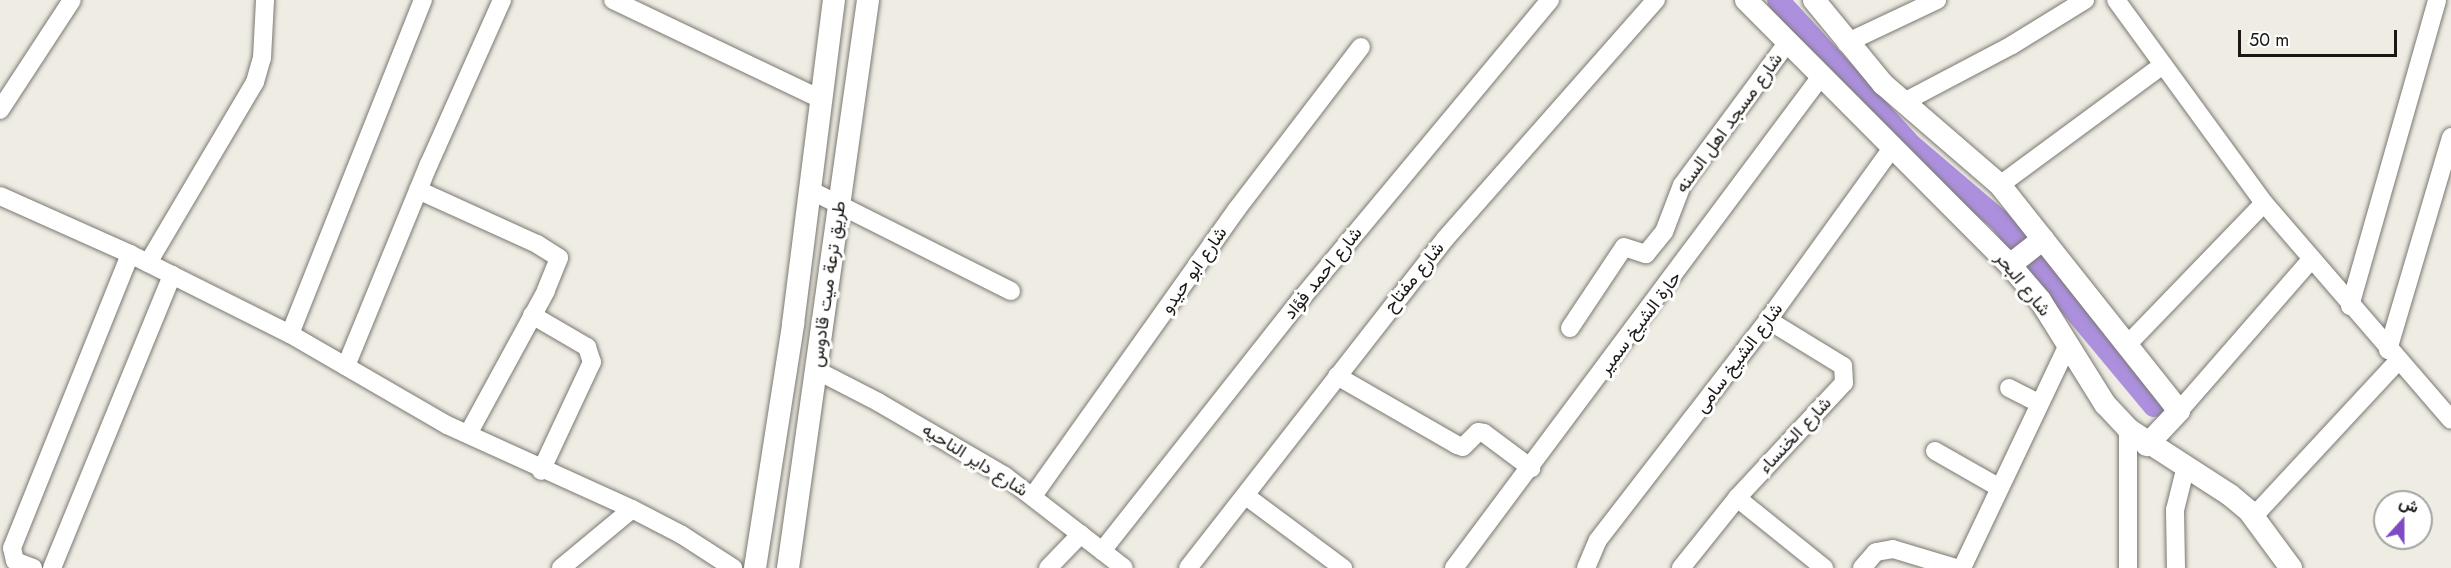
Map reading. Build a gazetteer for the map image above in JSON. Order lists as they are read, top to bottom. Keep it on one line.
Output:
{"streets":{"street":["شارع مسجد اهل السنه","شارع ابو حيدو","شارع احمد فؤاد","شارع مفتاح","طريق ترعة ميت قادوس","شارع البحر","حارة الشيخ سمير","شارع الشيخ سامى","شارع الخنساء","شارع داير الناحيه"]},"crossings":[["شارع مسجد اهل السنه","شارع البحر"],["شارع ابو حيدو","شارع داير الناحيه"],["شارع احمد فؤاد","شارع داير الناحيه"],["طريق ترعة ميت قادوس","شارع داير الناحيه"],["شارع البحر","حارة الشيخ سمير"],["شارع البحر","شارع الشيخ سامى"],["شارع الشيخ سامى","شارع الخنساء"]],"scale_bar":"50 m","north":"top"}
